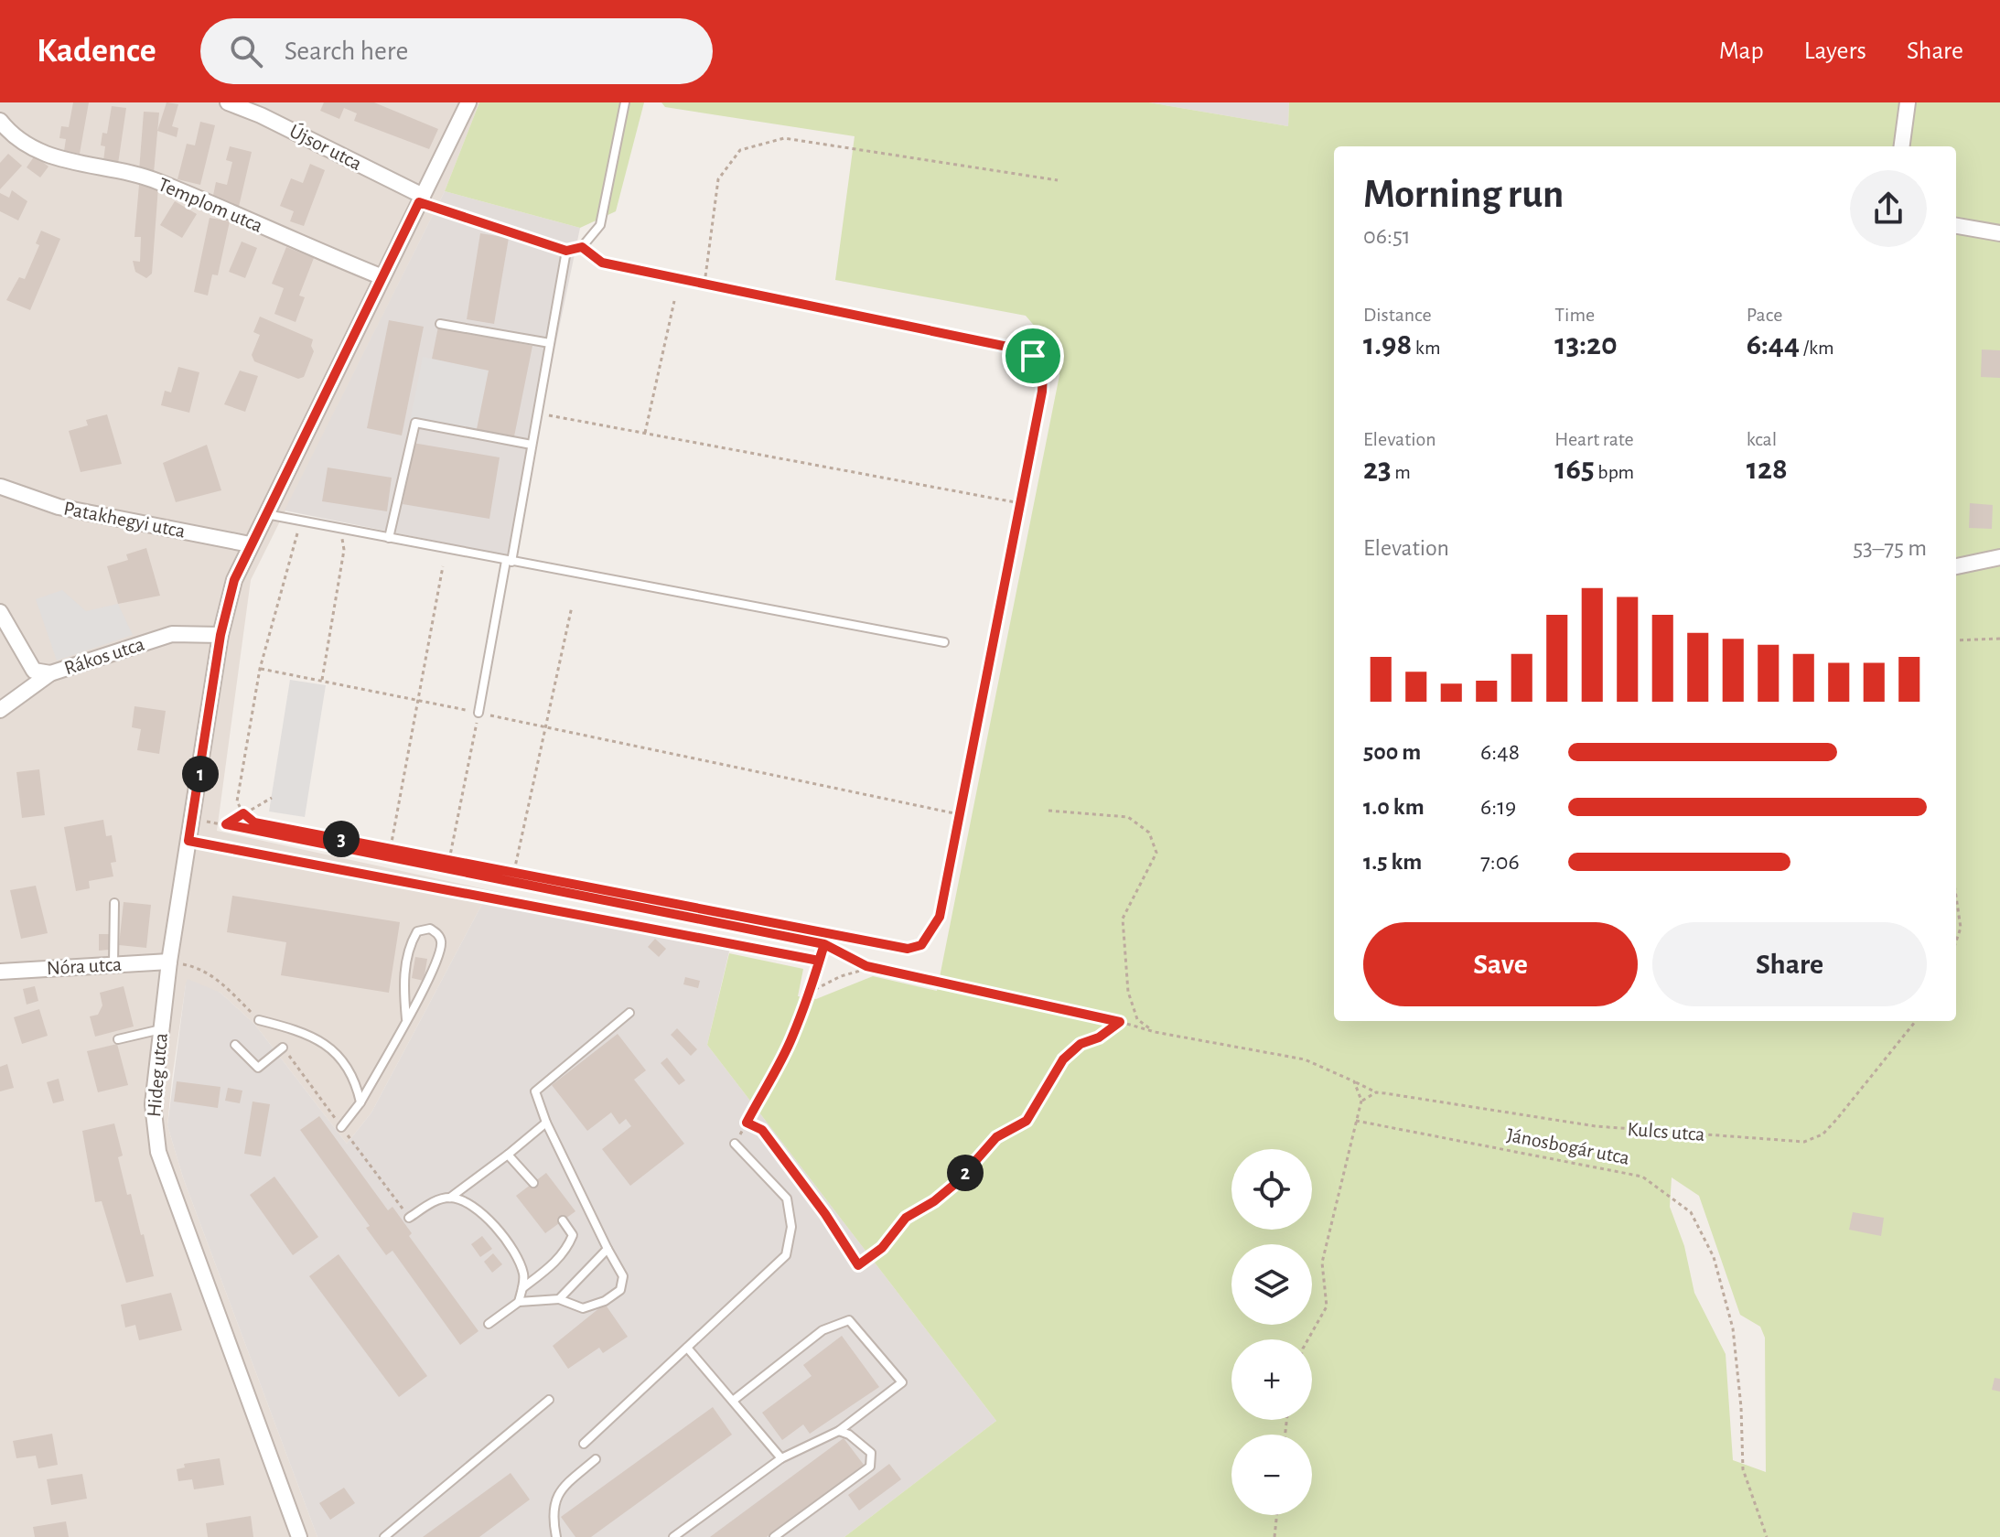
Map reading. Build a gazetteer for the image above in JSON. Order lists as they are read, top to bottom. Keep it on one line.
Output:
{"streets":{"street":["Újsor utca","Templom utca","Patakhegyi utca","Rákos utca","Nóra utca","Hideg utca"],"path":["Kulcs utca","Jánosbogár utca"]},"crossings":[["Rákos utca","Hideg utca"],["Nóra utca","Hideg utca"]],"page":{"header":"Kadence","search":"Search here","nav":["Map","Layers","Share"],"heading":["Morning run","06:51"],"stats":[["Distance","1.98 km"],["Time","13:20"],["Pace","6:44 /km"],["Elevation","23 m"],["Heart rate","165 bpm"],["kcal","128"]],"chart":["Elevation","53–75 m"],"list":[{"name":"500 m","note":"6:48"},{"name":"1.0 km","note":"6:19"},{"name":"1.5 km","note":"7:06"}],"pins":["1","3","2"],"buttons":["Save","Share"],"map_buttons":["+","−"]}}
